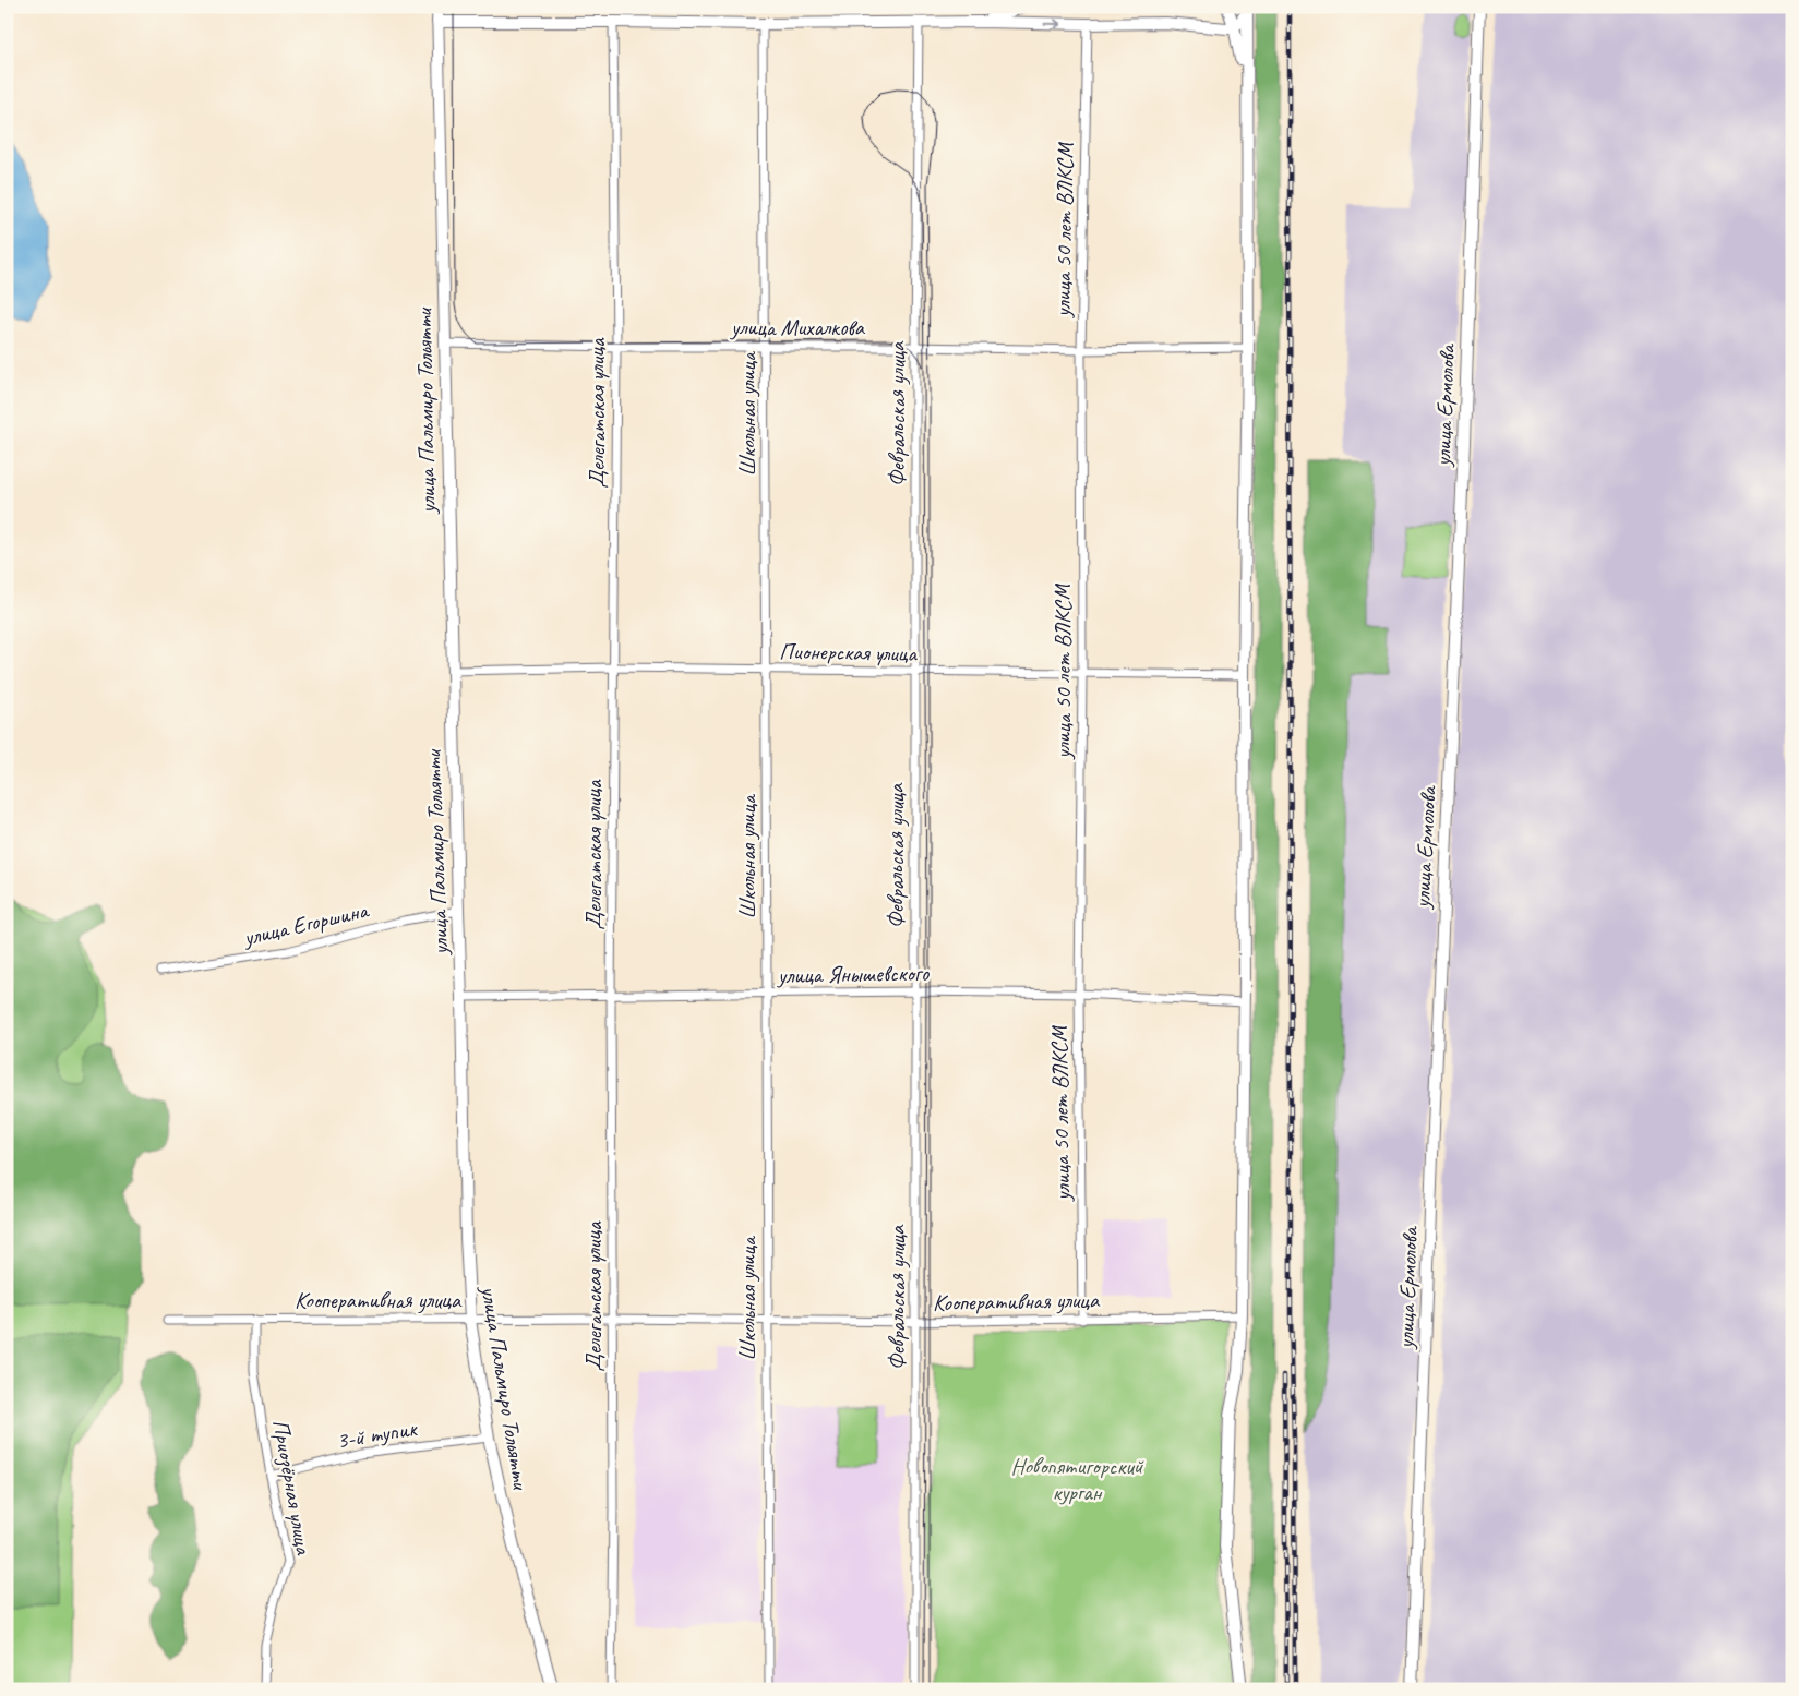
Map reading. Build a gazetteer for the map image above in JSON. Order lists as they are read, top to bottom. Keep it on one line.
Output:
{"streets":{"street":["улица 50 лет ВЛКСМ","улица Михалкова","улица Ермолова","улица Пальмиро Тольятти","Делегатская улица","Школьная улица","Февральская улица","Пионерская улица","улица Егоршина","улица Янышевского","Кооперативная улица","3-й тупик","Приозёрная улица"]},"crossings":[["улица 50 лет ВЛКСМ","улица Михалкова"],["улица 50 лет ВЛКСМ","Пионерская улица"],["улица 50 лет ВЛКСМ","улица Янышевского"],["улица 50 лет ВЛКСМ","Кооперативная улица"],["улица Михалкова","улица Пальмиро Тольятти"],["улица Михалкова","Делегатская улица"],["улица Михалкова","Школьная улица"],["улица Михалкова","Февральская улица"],["улица Пальмиро Тольятти","Пионерская улица"],["улица Пальмиро Тольятти","улица Егоршина"],["улица Пальмиро Тольятти","улица Янышевского"],["улица Пальмиро Тольятти","Кооперативная улица"],["улица Пальмиро Тольятти","3-й тупик"],["Делегатская улица","Пионерская улица"],["Делегатская улица","улица Янышевского"],["Делегатская улица","Кооперативная улица"],["Школьная улица","Пионерская улица"],["Школьная улица","улица Янышевского"],["Школьная улица","Кооперативная улица"],["Февральская улица","Пионерская улица"],["Февральская улица","улица Янышевского"],["Февральская улица","Кооперативная улица"],["Кооперативная улица","Приозёрная улица"],["3-й тупик","Приозёрная улица"]],"parks":["Новопятигорский курган"]}
